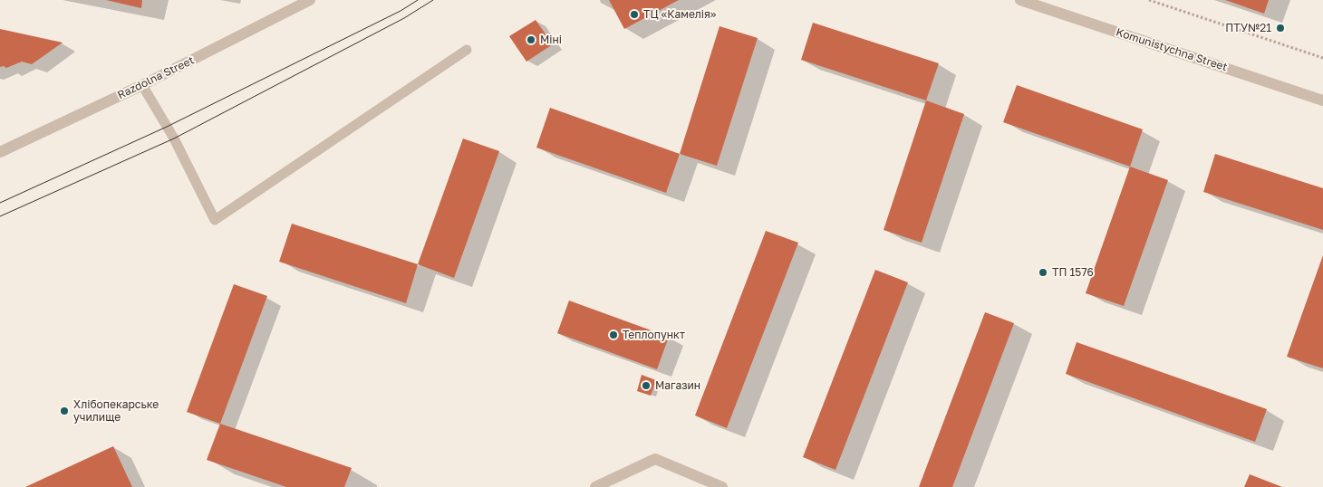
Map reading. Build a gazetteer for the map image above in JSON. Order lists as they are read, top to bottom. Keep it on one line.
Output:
{"streets":{"street":["Komunistychna Street","Razdolna Street"]},"places":["ТЦ «Камелія»","ПТУ№21","Міні","ТП 1576","Теплопункт","Магазин","Хлібопекарське училище"]}
